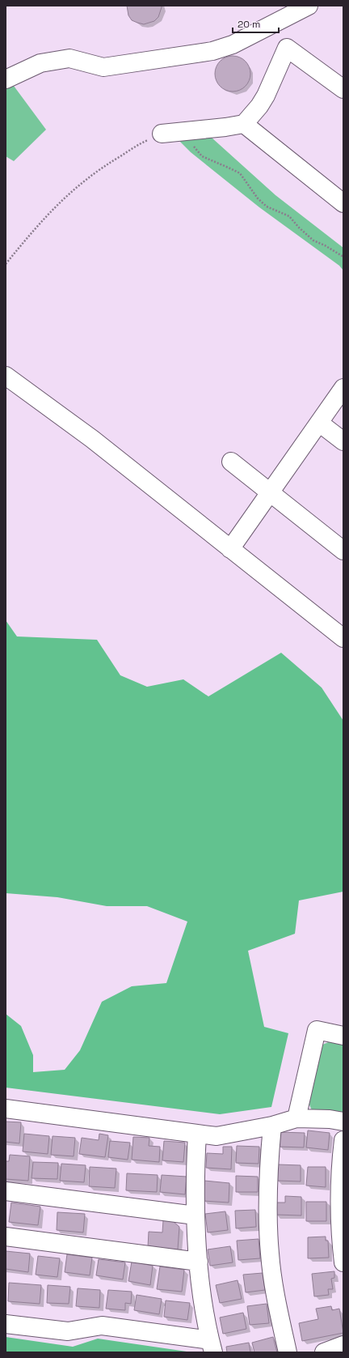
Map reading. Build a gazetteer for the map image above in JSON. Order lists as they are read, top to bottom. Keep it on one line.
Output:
{"scale_bar":"20 m"}
